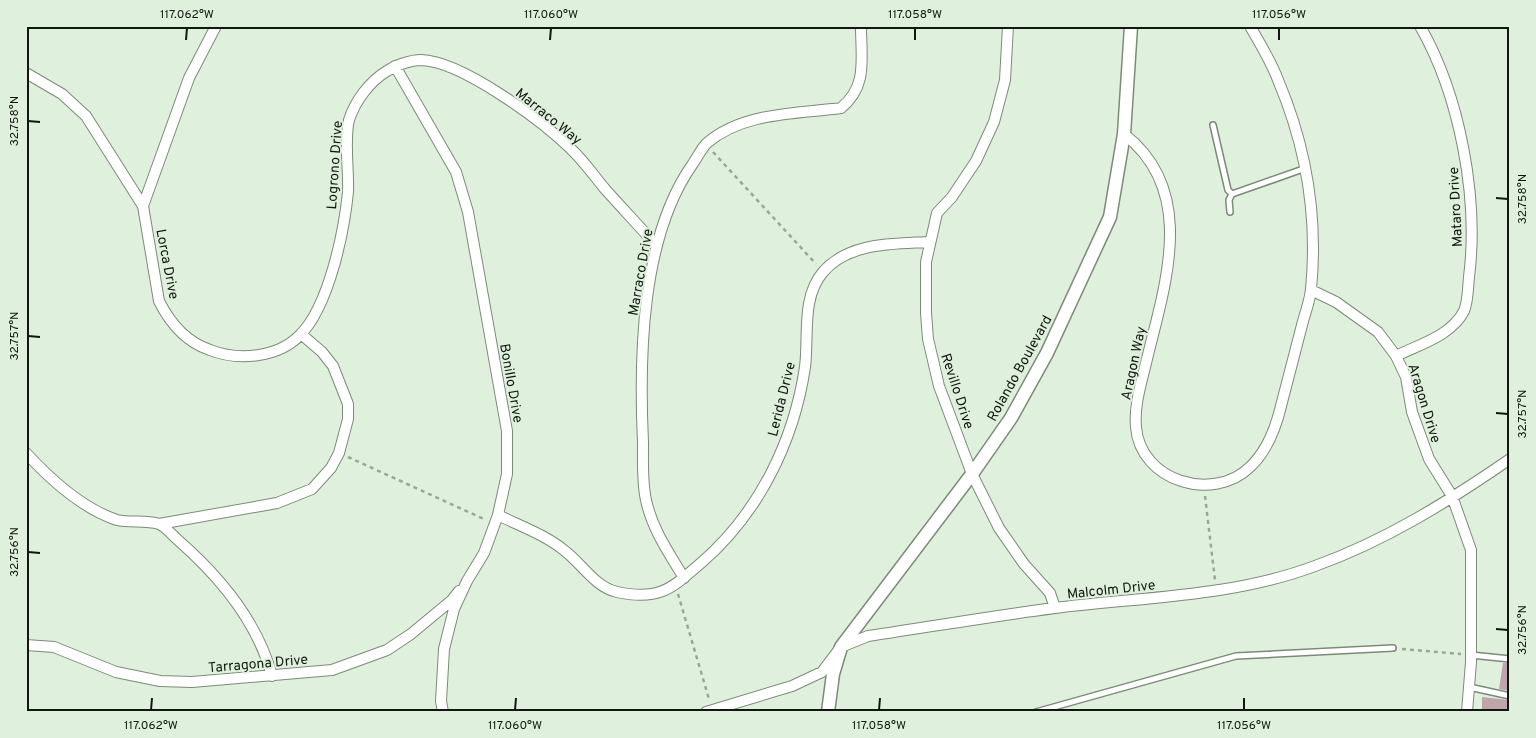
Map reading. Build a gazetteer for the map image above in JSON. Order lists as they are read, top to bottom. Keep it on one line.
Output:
{"streets":{"street":["Marraco Way","Logrono Drive","Mataro Drive","Lorca Drive","Marraco Drive","Aragon Way","Rolando Boulevard","Bonillo Drive","Revillo Drive","Lerida Drive","Aragon Drive","Malcolm Drive","Tarragona Drive"]},"crossings":[["Marraco Way","Logrono Drive"],["Marraco Way","Marraco Drive"],["Marraco Way","Bonillo Drive"],["Logrono Drive","Lorca Drive"],["Logrono Drive","Bonillo Drive"],["Mataro Drive","Aragon Drive"],["Marraco Drive","Lerida Drive"],["Aragon Way","Rolando Boulevard"],["Aragon Way","Aragon Drive"],["Rolando Boulevard","Revillo Drive"],["Rolando Boulevard","Malcolm Drive"],["Bonillo Drive","Lerida Drive"],["Bonillo Drive","Tarragona Drive"],["Revillo Drive","Lerida Drive"],["Revillo Drive","Malcolm Drive"],["Aragon Drive","Malcolm Drive"]],"coordinates":["117.062°W","117.060°W","117.058°W","117.056°W","32.758°N","32.757°N","32.756°N"]}
